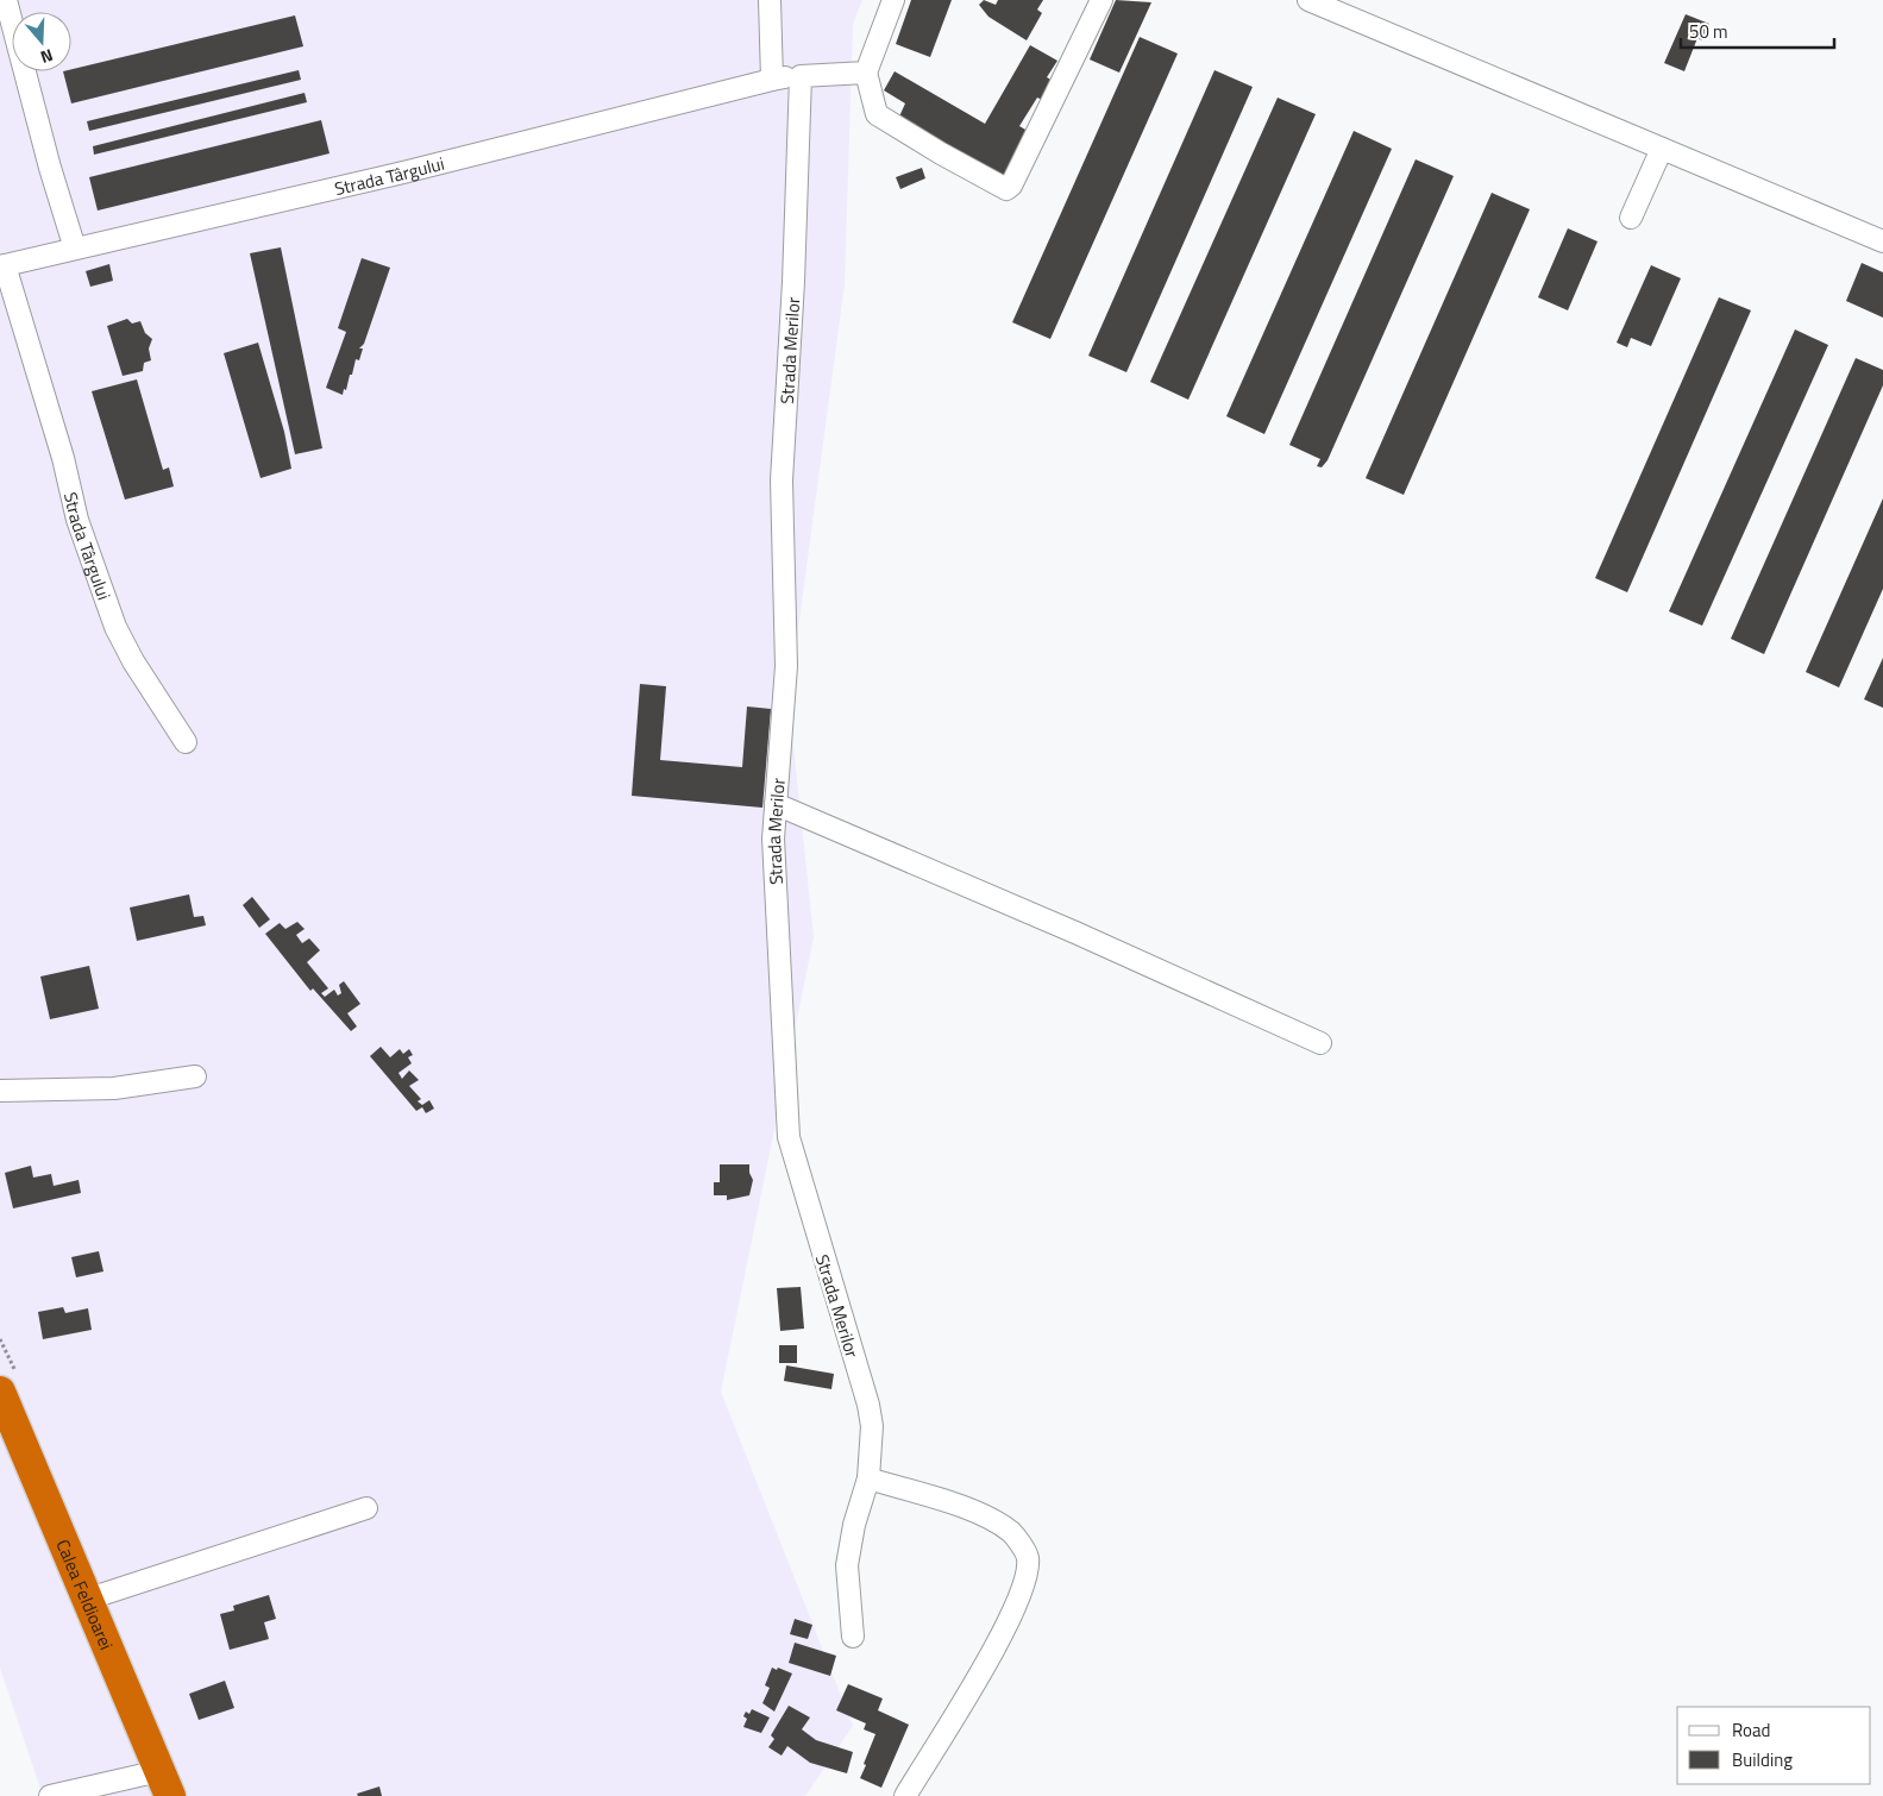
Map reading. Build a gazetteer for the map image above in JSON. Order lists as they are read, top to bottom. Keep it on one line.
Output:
{"streets":{"highway":["Calea Feldioarei"],"street":["Strada Târgului","Strada Merilor"]},"crossings":[["Strada Târgului","Strada Merilor"]],"legend":["Road","Building"],"scale_bar":"50 m","north":"bottom"}
